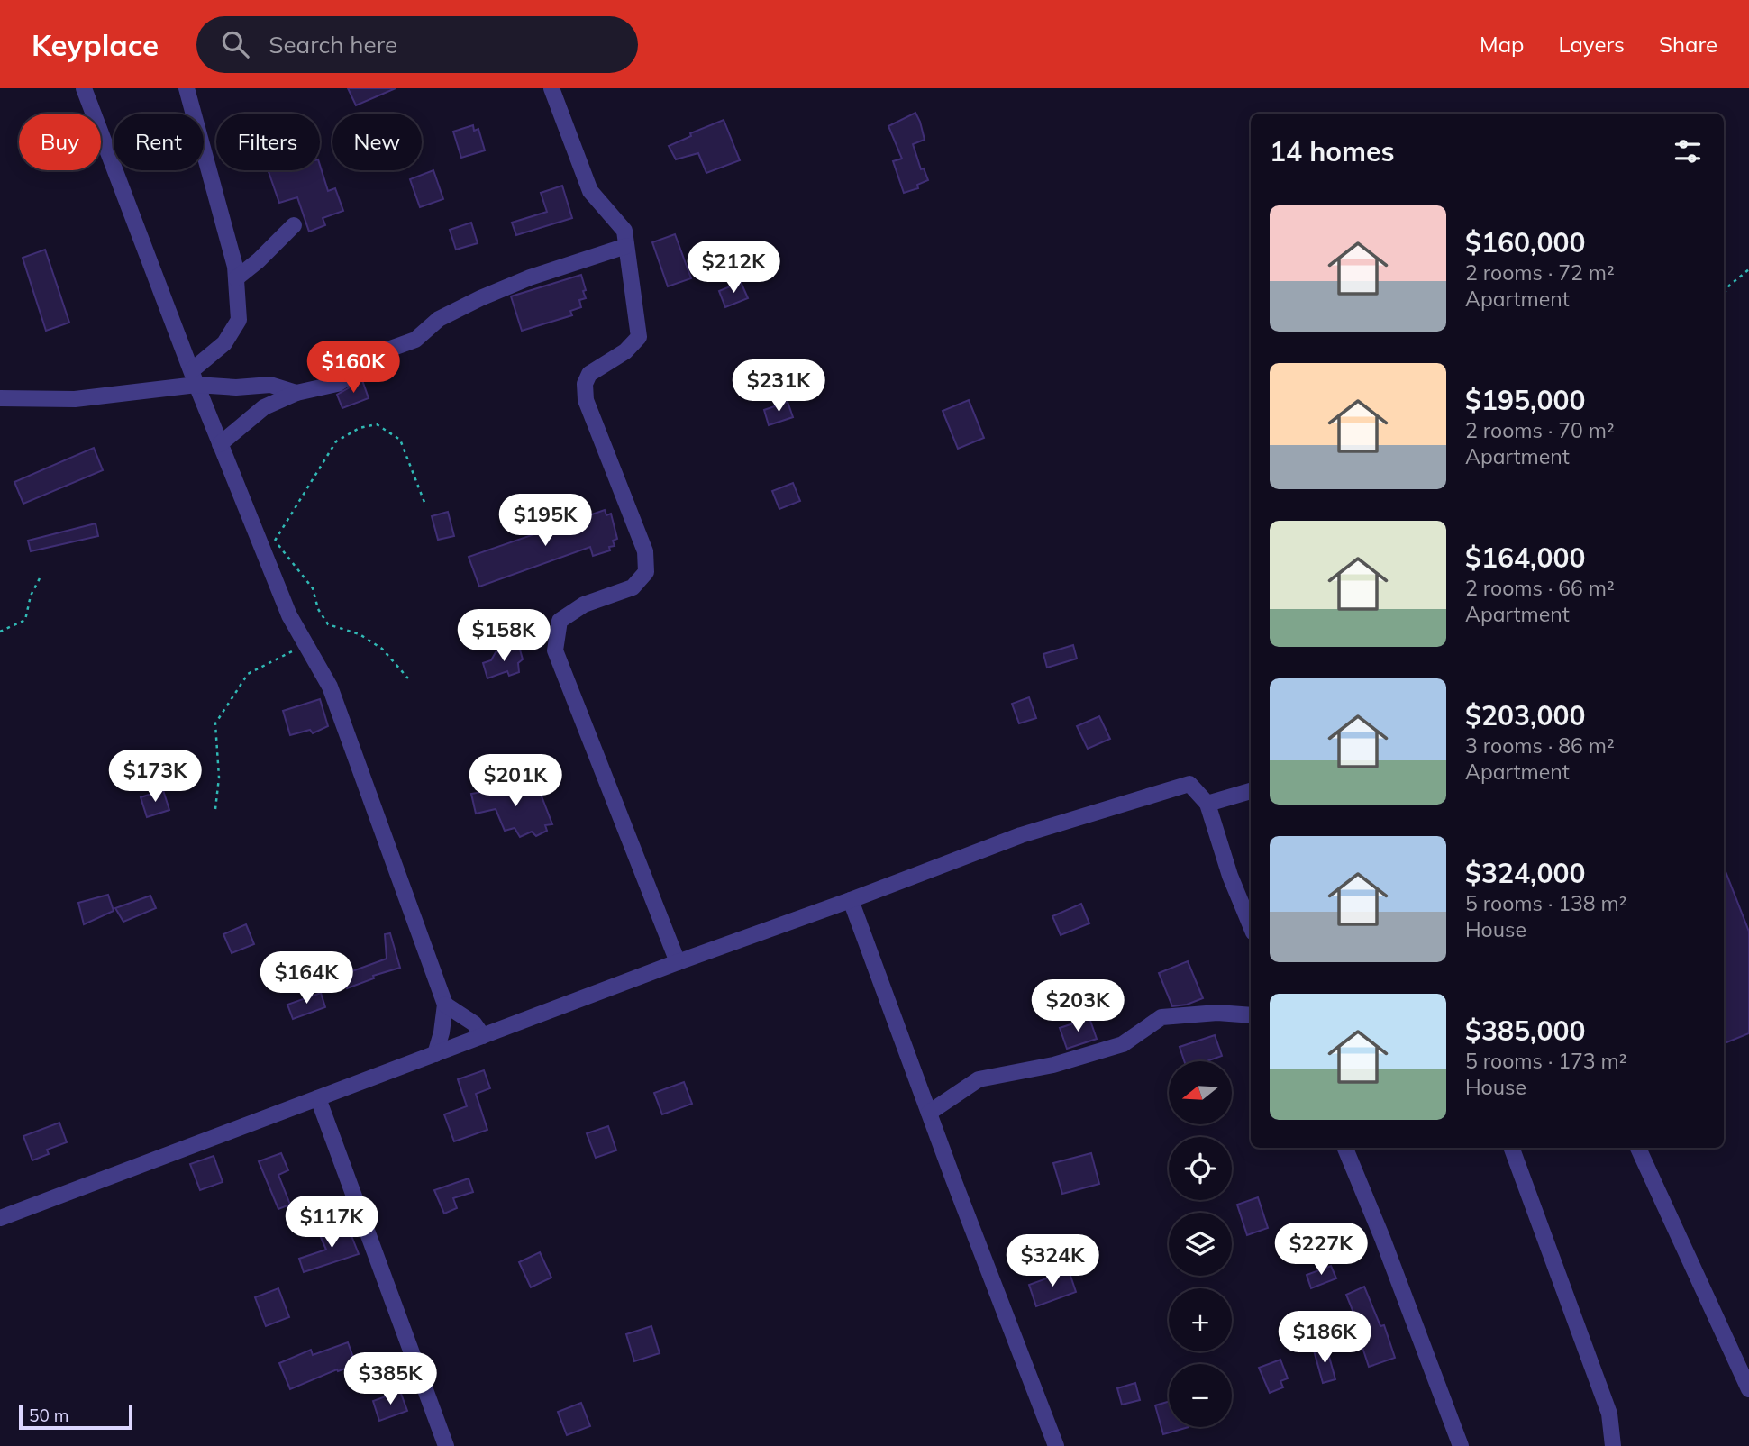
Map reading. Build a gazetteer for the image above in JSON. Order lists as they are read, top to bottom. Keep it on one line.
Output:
{"scale_bar":"50 m","north":"left","page":{"header":"Keyplace","search":"Search here","nav":["Map","Layers","Share"],"chip":["Buy","Rent","Filters","New"],"heading":"14 homes","list":[{"name":"$160,000","note":"2 rooms · 72 m² · Apartment"},{"name":"$195,000","note":"2 rooms · 70 m² · Apartment"},{"name":"$164,000","note":"2 rooms · 66 m² · Apartment"},{"name":"$203,000","note":"3 rooms · 86 m² · Apartment"},{"name":"$324,000","note":"5 rooms · 138 m² · House"},{"name":"$385,000","note":"5 rooms · 173 m² · House"}],"price":["$212K","$160K","$231K","$195K","$158K","$173K","$201K","$164K","$203K","$117K","$227K","$324K","$186K","$385K"],"map_buttons":["+","−"],"scale":"50 m"}}
